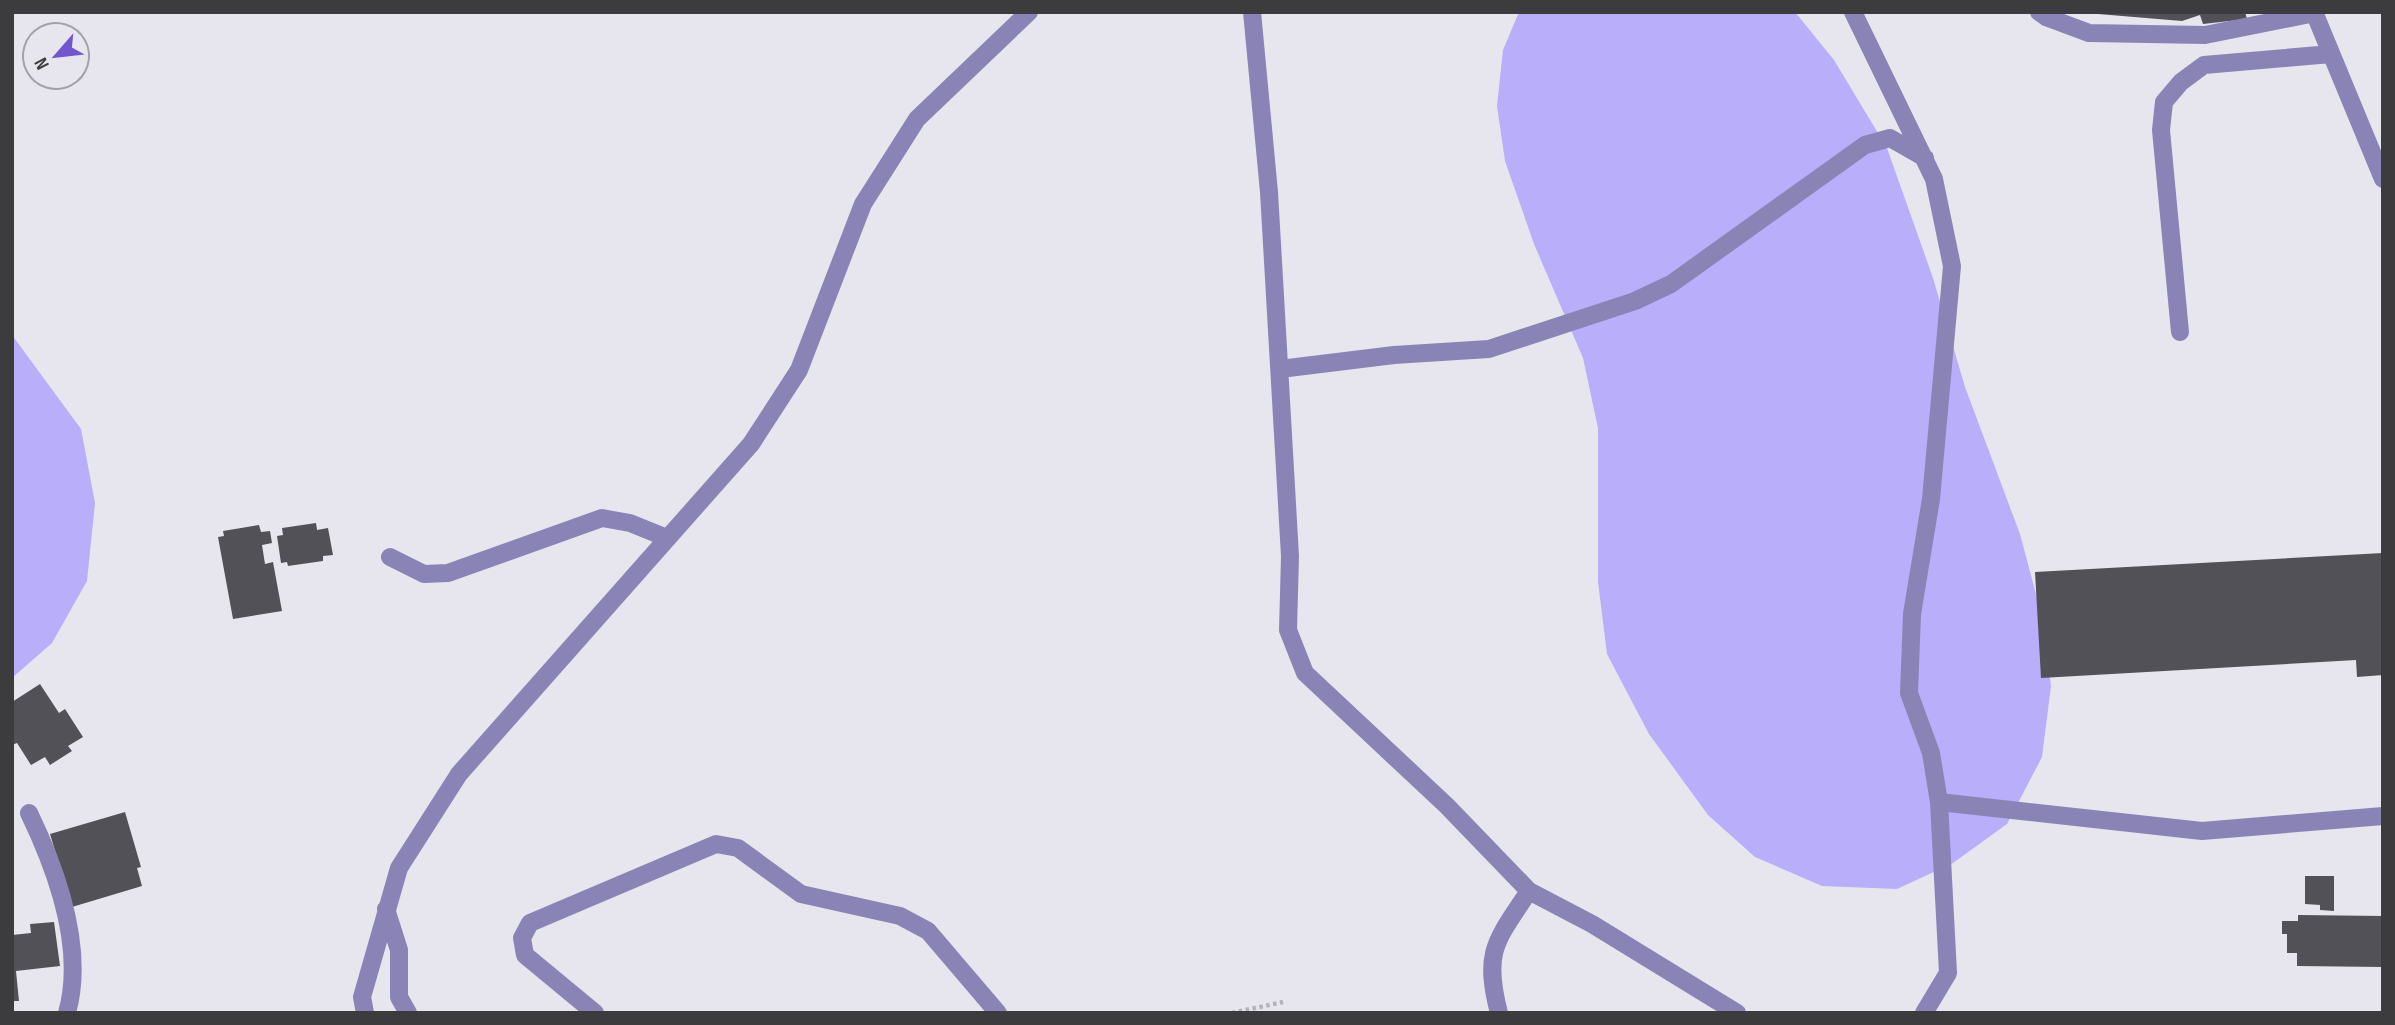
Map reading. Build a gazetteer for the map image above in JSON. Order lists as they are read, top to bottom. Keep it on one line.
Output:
{"north":"bottom left"}
